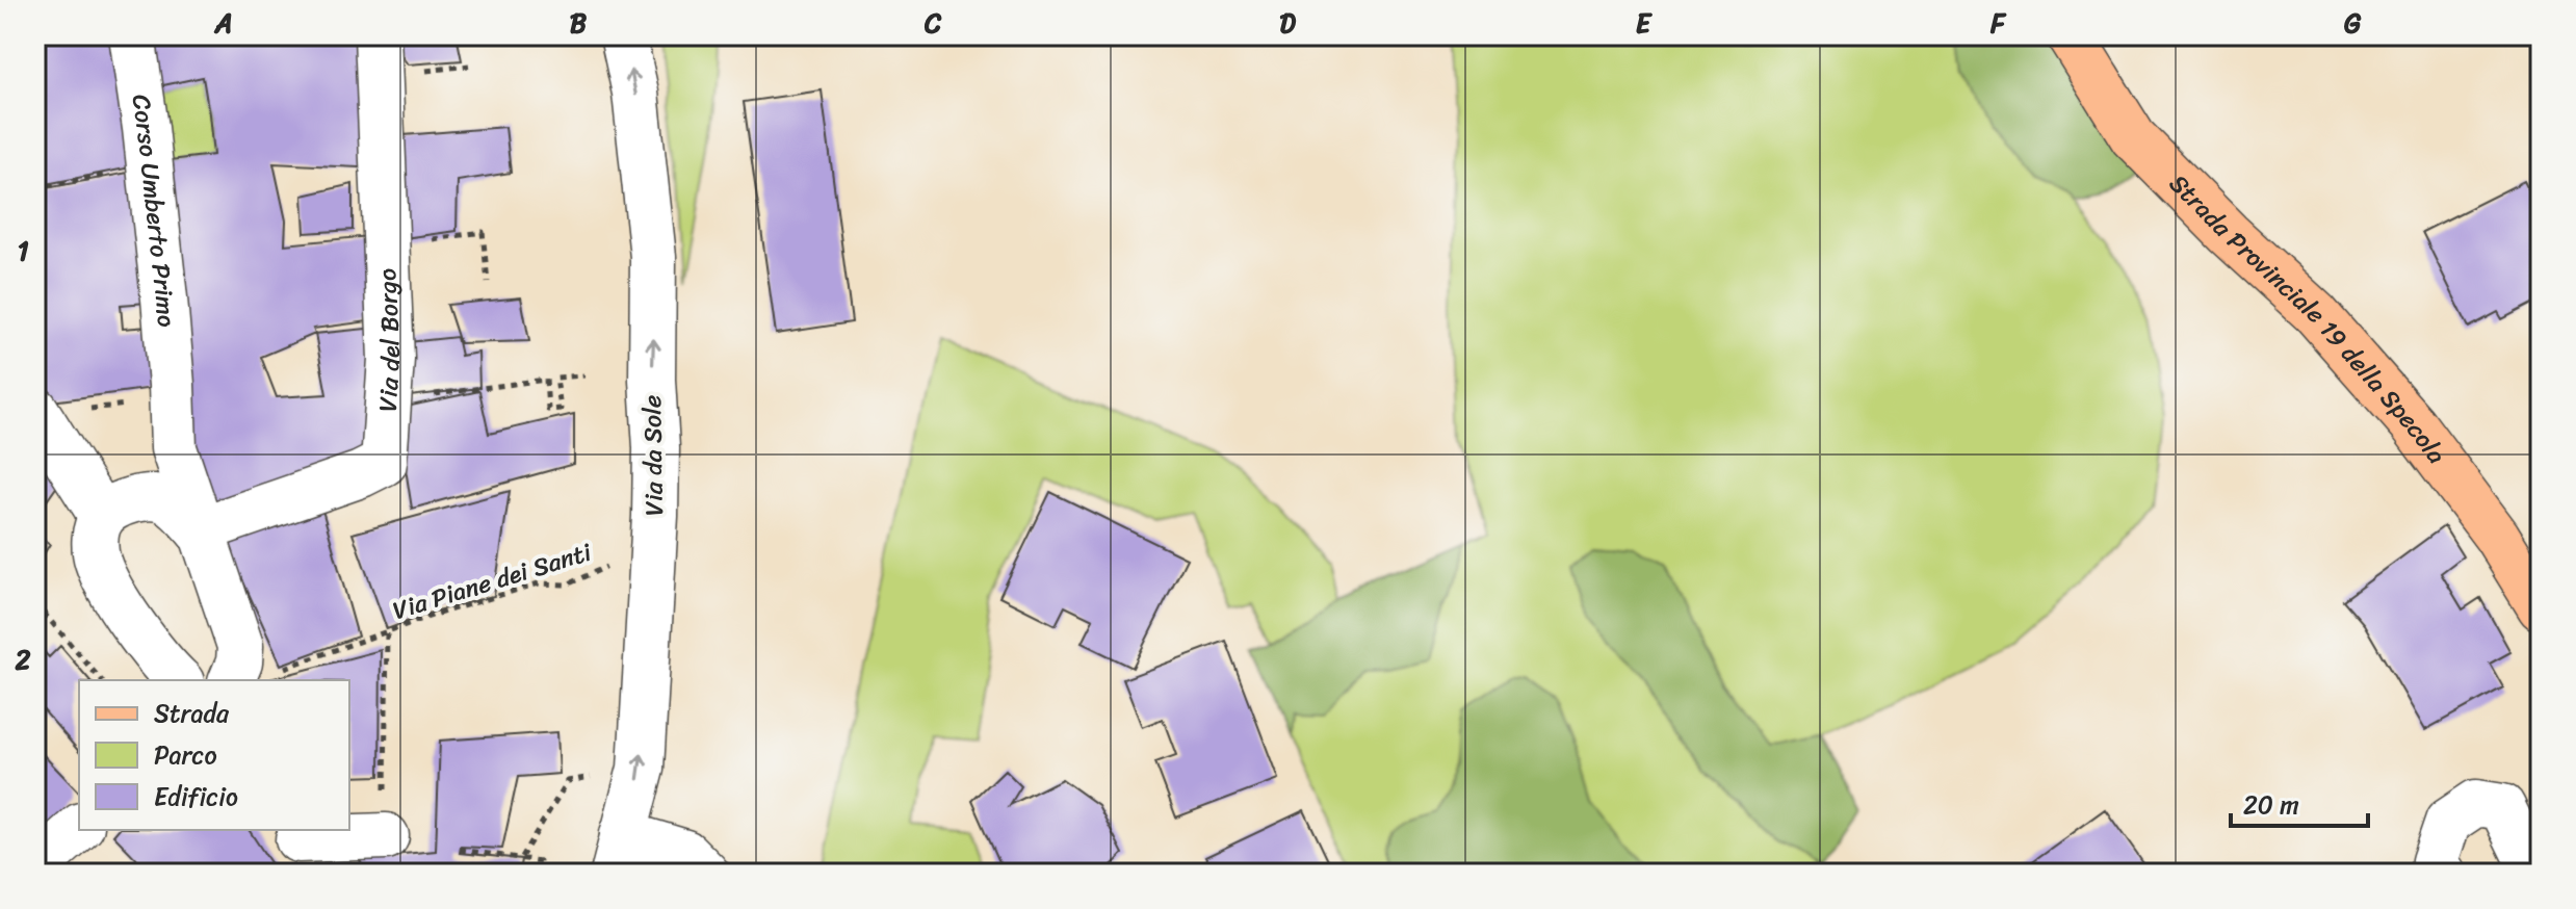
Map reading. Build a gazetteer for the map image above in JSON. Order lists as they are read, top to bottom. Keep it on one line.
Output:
{"streets":{"main road":["Strada Provinciale 19 della Specola"],"street":["Corso Umberto Primo","Via del Borgo","Via da Sole"],"path":["Via Piane dei Santi"]},"crossings":[["Corso Umberto Primo","Via del Borgo"],["Via da Sole","Via Piane dei Santi"]],"one_way":["Via da Sole"],"legend":["Strada","Parco","Edificio"],"scale_bar":"20 m","grid":{"columns":["A","B","C","D","E","F","G"],"rows":["1","2"]}}
